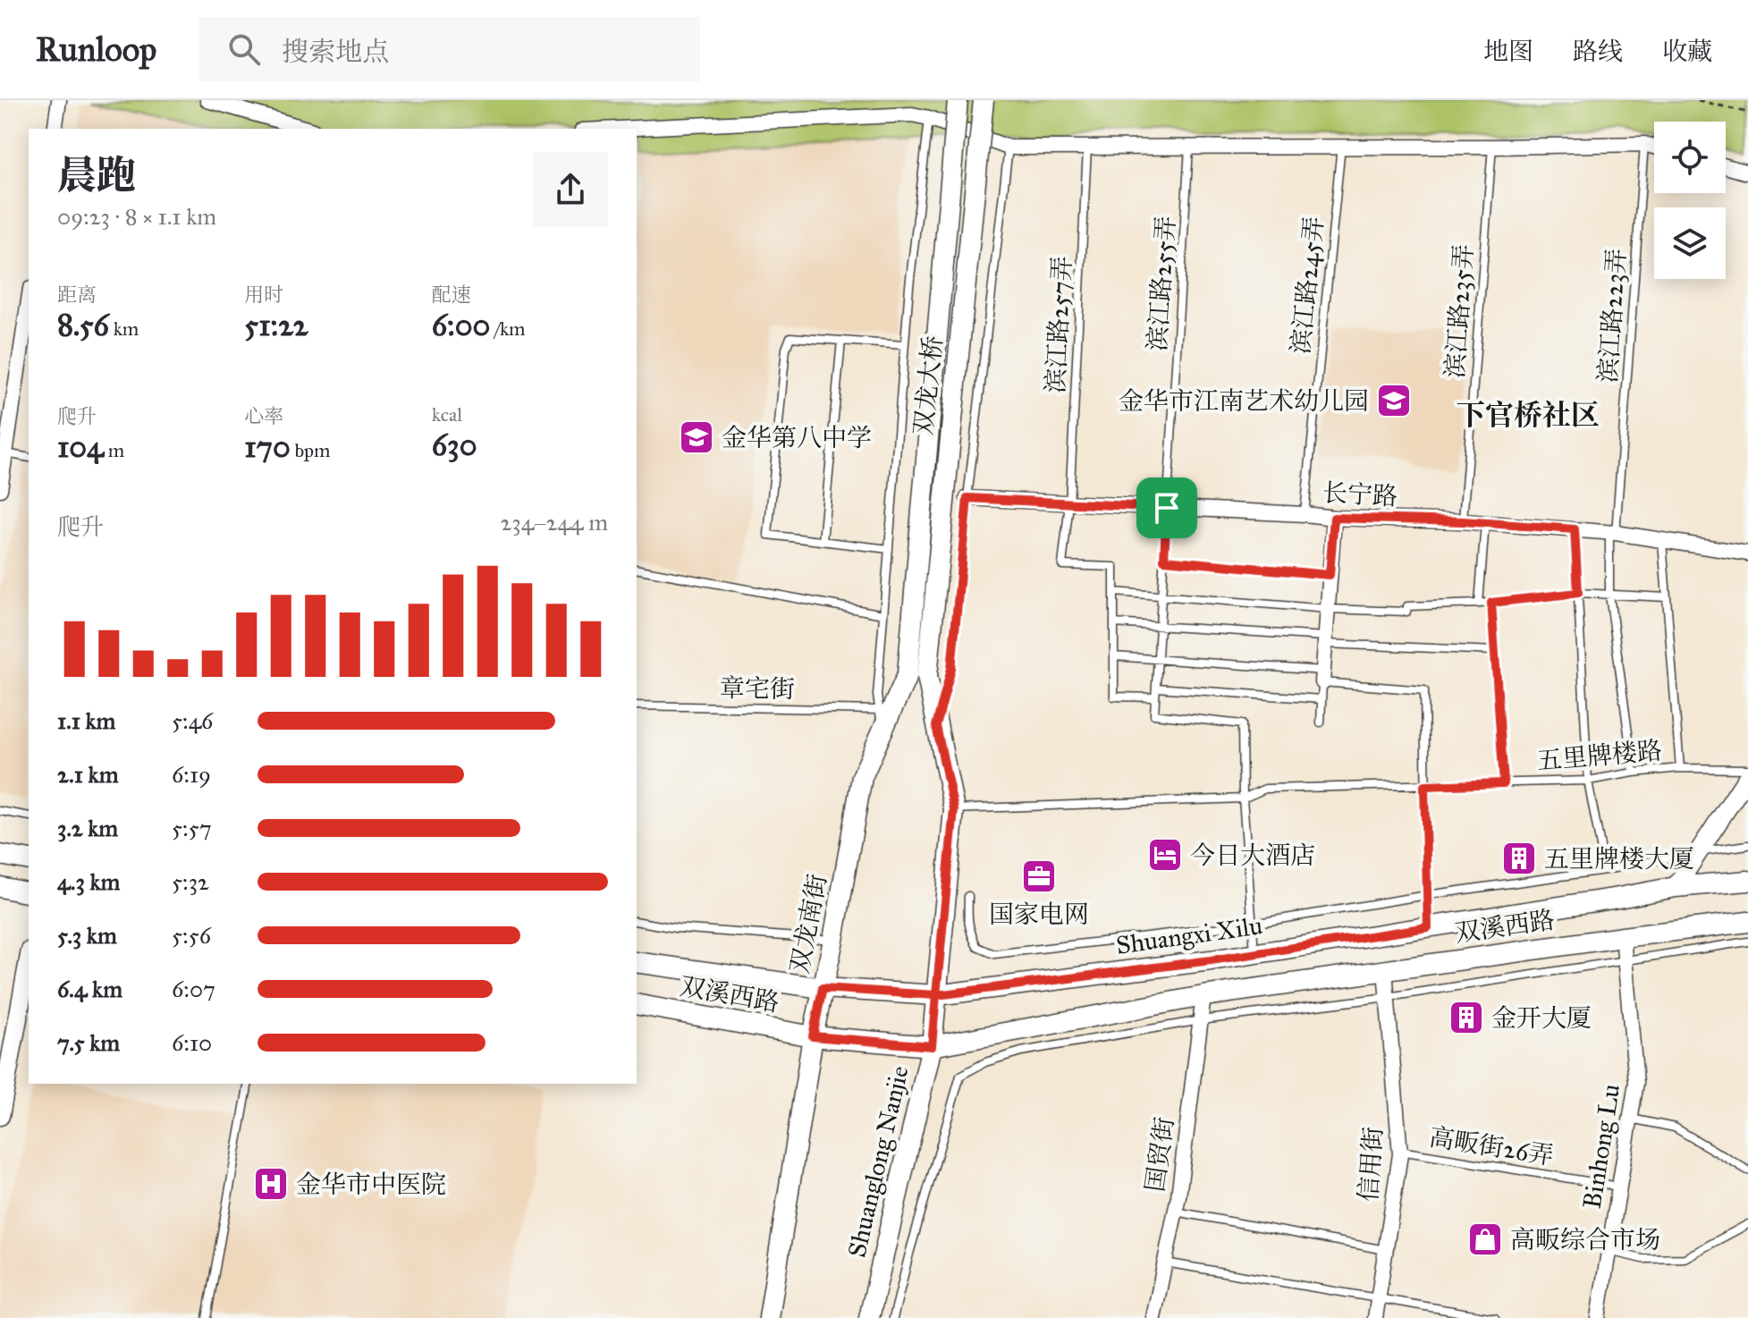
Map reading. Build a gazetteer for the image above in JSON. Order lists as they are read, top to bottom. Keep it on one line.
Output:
{"streets":{"main road":["双龙大桥","双龙南街","双溪西路","Shuangxi Xilu","Shuanglong Nanjie"],"street":["长宁路","Binhong Lu","国贸街","信用街"],"lane":["滨江路255弄","滨江路245弄","滨江路235弄","滨江路223弄","滨江路257弄","章宅街","五里牌楼路","高畈街26弄"]},"crossings":[["滨江路255弄","长宁路"],["滨江路245弄","长宁路"],["滨江路235弄","长宁路"],["滨江路223弄","长宁路"],["滨江路223弄","五里牌楼路"],["滨江路257弄","长宁路"],["双龙大桥","双龙南街"],["双龙大桥","Shuanglong Nanjie"],["五里牌楼路","Shuanglong Nanjie"],["双龙南街","双溪西路"],["双龙南街","Shuangxi Xilu"],["双龙南街","Shuanglong Nanjie"],["双溪西路","Binhong Lu"],["双溪西路","国贸街"],["双溪西路","Shuanglong Nanjie"],["双溪西路","信用街"],["Shuangxi Xilu","Shuanglong Nanjie"],["高畈街26弄","Binhong Lu"],["高畈街26弄","信用街"]],"districts":["下官桥社区"],"places":{"school or university":["金华市江南艺术幼儿园","金华第八中学"],"hotel":["今日大酒店"],"building":["五里牌楼大厦","金开大厦"],"office":["国家电网"],"hospital":["金华市中医院"],"shop":["高畈综合市场"]},"page":{"header":"Runloop","search":"搜索地点","nav":["地图","路线","收藏"],"heading":["晨跑","09:23 · 8 × 1.1 km"],"stats":[["距离","8.56 km"],["用时","51:22"],["配速","6:00 /km"],["爬升","104 m"],["心率","170 bpm"],["kcal","630"]],"chart":["爬升","234–244 m"],"list":[{"name":"1.1 km","note":"5:46"},{"name":"2.1 km","note":"6:19"},{"name":"3.2 km","note":"5:57"},{"name":"4.3 km","note":"5:32"},{"name":"5.3 km","note":"5:56"},{"name":"6.4 km","note":"6:07"},{"name":"7.5 km","note":"6:10"}]}}
